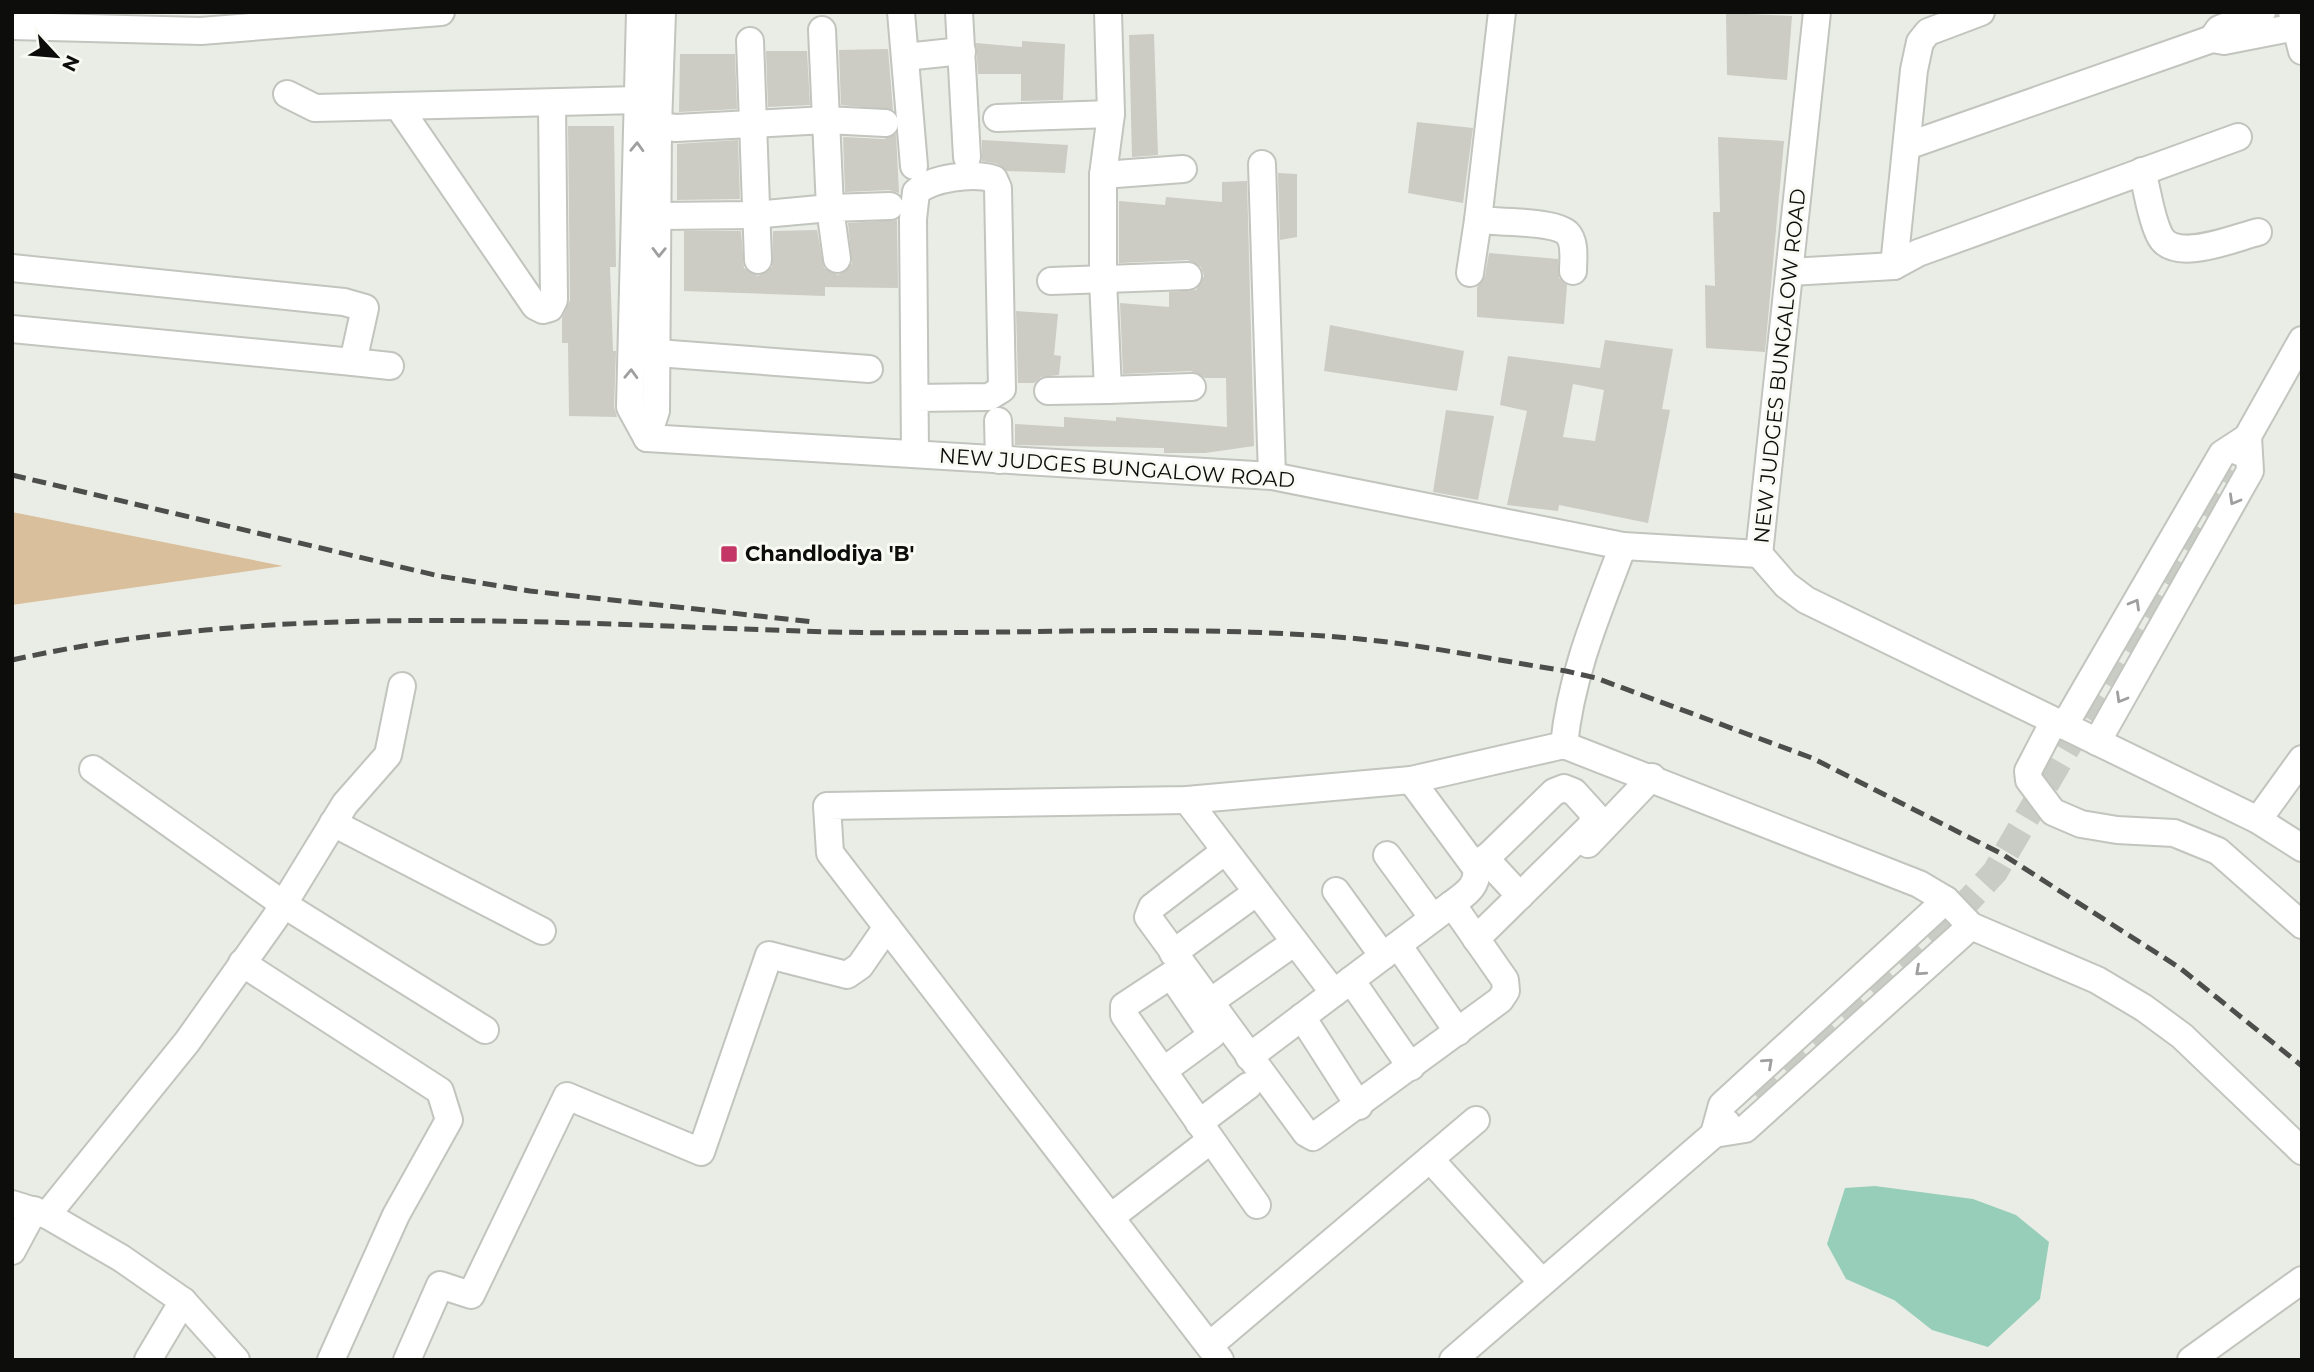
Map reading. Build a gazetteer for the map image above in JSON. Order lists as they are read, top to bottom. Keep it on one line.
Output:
{"streets":{"street":["NEW JUDGES BUNGALOW ROAD"]},"places":{"transit":["Chandlodiya 'B'"]},"north":"bottom right"}
